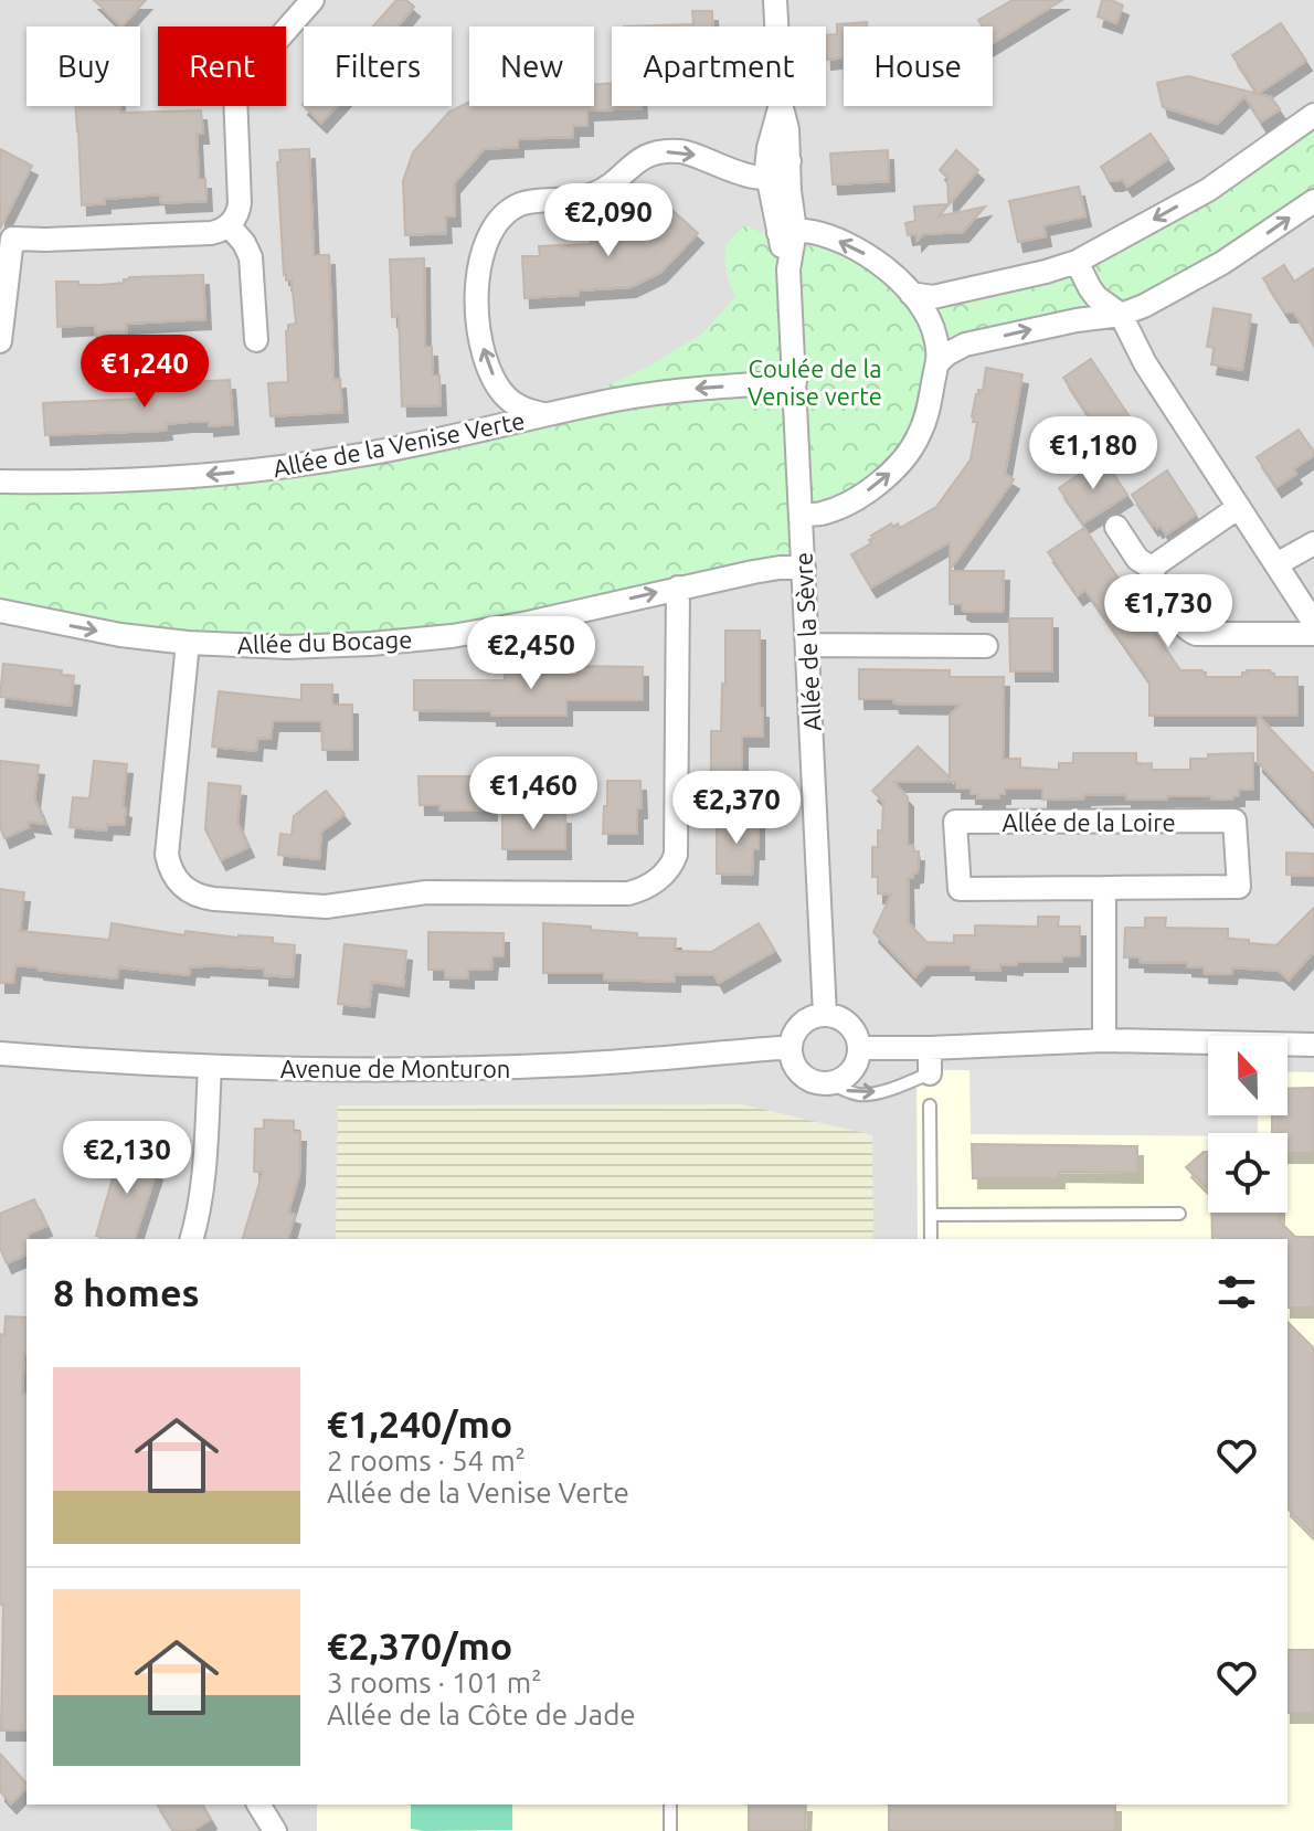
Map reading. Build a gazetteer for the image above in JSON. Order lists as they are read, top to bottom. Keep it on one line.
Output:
{"streets":{"street":["Allée de la Venise Verte","Allée du Bocage","Allée de la Sèvre","Allée de la Loire","Avenue de Monturon"]},"crossings":[["Allée de la Venise Verte","Allée de la Sèvre"],["Allée du Bocage","Allée de la Sèvre"],["Allée de la Sèvre","Avenue de Monturon"]],"one_way":["Allée de la Venise Verte","Allée du Bocage"],"parks":["Coulée de la Venise verte"],"north":"top","page":{"chip":["Buy","Rent","Filters","New","Apartment","House"],"price":["€2,090","€1,240","€1,180","€1,730","€2,450","€1,460","€2,370","€2,130"],"heading":"8 homes","list":[{"name":"€1,240/mo","note":"2 rooms · 54 m² · Allée de la Venise Verte"},{"name":"€2,370/mo","note":"3 rooms · 101 m² · Allée de la Côte de Jade"}]}}
